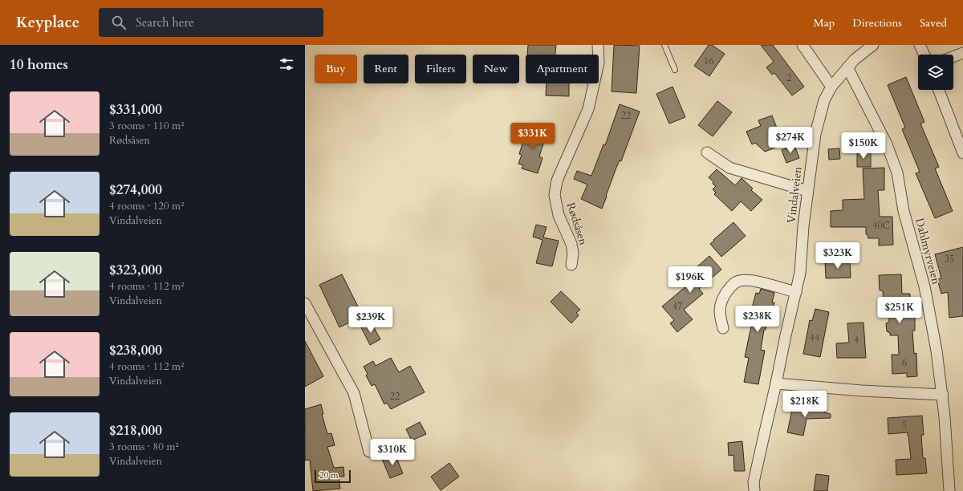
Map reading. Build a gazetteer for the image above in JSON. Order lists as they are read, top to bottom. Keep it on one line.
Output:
{"streets":{"street":["Vindalveien","Rødsåsen","Dahlmyrveien"]},"crossings":[["Vindalveien","Dahlmyrveien"]],"house_numbers":["16","2","22","40C","35","47","44","4","6","22","5"],"scale_bar":"20 m","page":{"header":"Keyplace","search":"Search here","nav":["Map","Directions","Saved"],"heading":"10 homes","chip":["Buy","Rent","Filters","New","Apartment"],"list":[{"name":"$331,000","note":"3 rooms · 110 m² · Rødsåsen"},{"name":"$274,000","note":"4 rooms · 120 m² · Vindalveien"},{"name":"$323,000","note":"4 rooms · 112 m² · Vindalveien"},{"name":"$238,000","note":"4 rooms · 112 m² · Vindalveien"},{"name":"$218,000","note":"3 rooms · 80 m² · Vindalveien"}],"price":["$331K","$274K","$150K","$323K","$196K","$251K","$238K","$239K","$218K","$310K"],"scale":"20 m"}}
